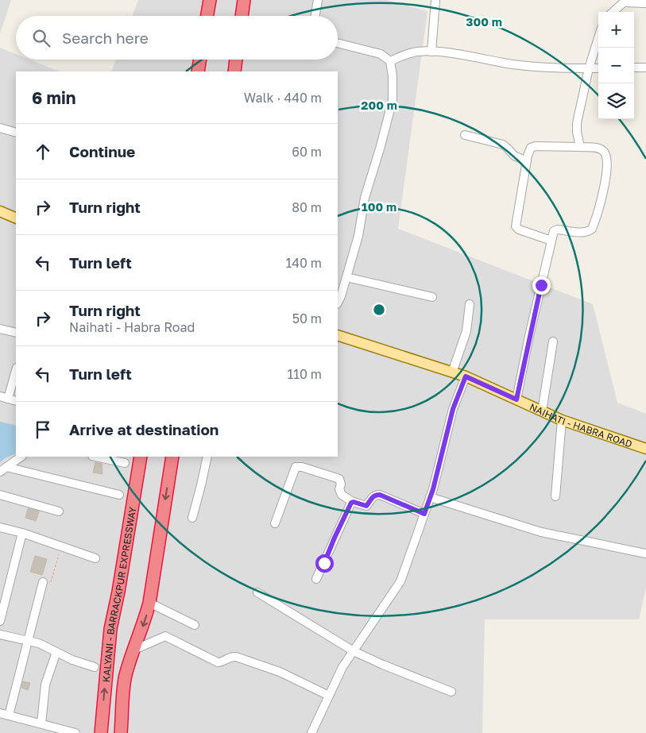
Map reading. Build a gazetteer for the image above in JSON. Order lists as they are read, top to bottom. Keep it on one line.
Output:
{"streets":{"highway":["KALYANI - BARRACKPUR EXPRESSWAY"],"main road":["NAIHATI - HABRA ROAD"]},"page":{"map_buttons":["+","−"],"search":"Search here","heading":["6 min","Walk · 440 m"],"list":[["Continue","60 m"],["Turn right","80 m"],["Turn left","140 m"],["Turn right","Naihati - Habra Road","50 m"],["Turn left","110 m"],"Arrive at destination"]},"rings":["300 m","200 m","100 m"]}
